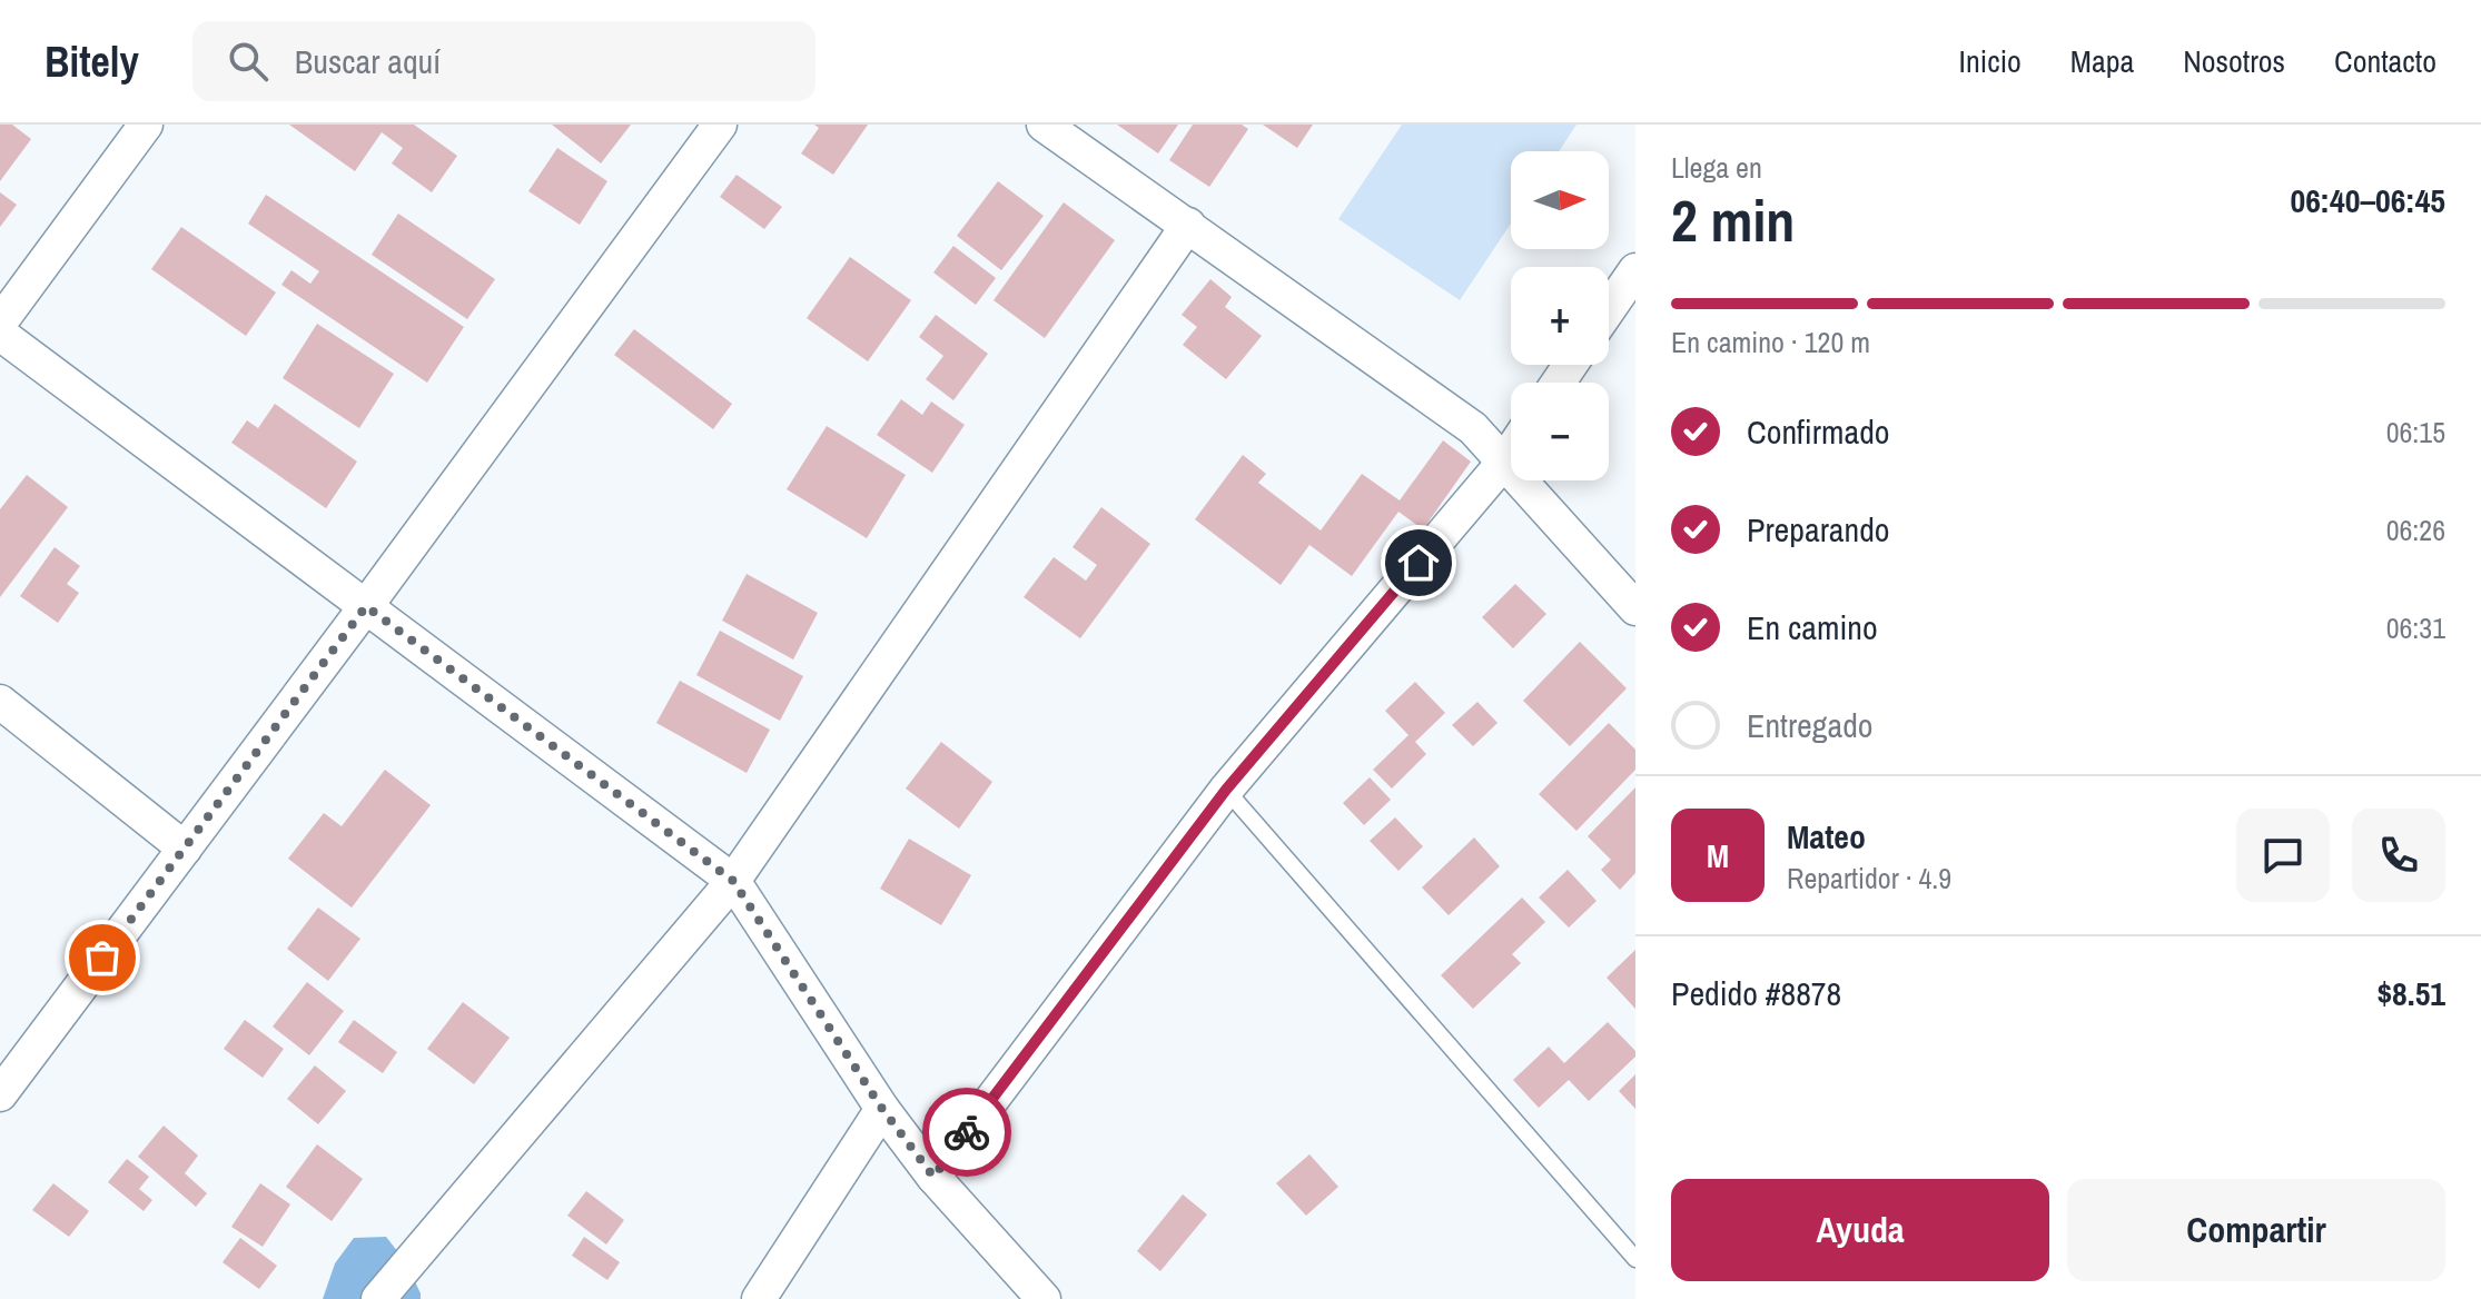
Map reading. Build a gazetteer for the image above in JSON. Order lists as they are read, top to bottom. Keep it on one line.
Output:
{"north":"right","page":{"header":"Bitely","search":"Buscar aquí","nav":["Inicio","Mapa","Nosotros","Contacto"],"heading":["2 min","Llega en","06:40–06:45"],"panel":["Mateo","Repartidor · 4.9","Pedido #8878","$8.51"],"map_buttons":["+","−"],"bar":"En camino · 120 m","list":[["Confirmado","06:15"],["Preparando","06:26"],["En camino","06:31"],"Entregado"],"round":"M","buttons":["Ayuda","Compartir"]}}
